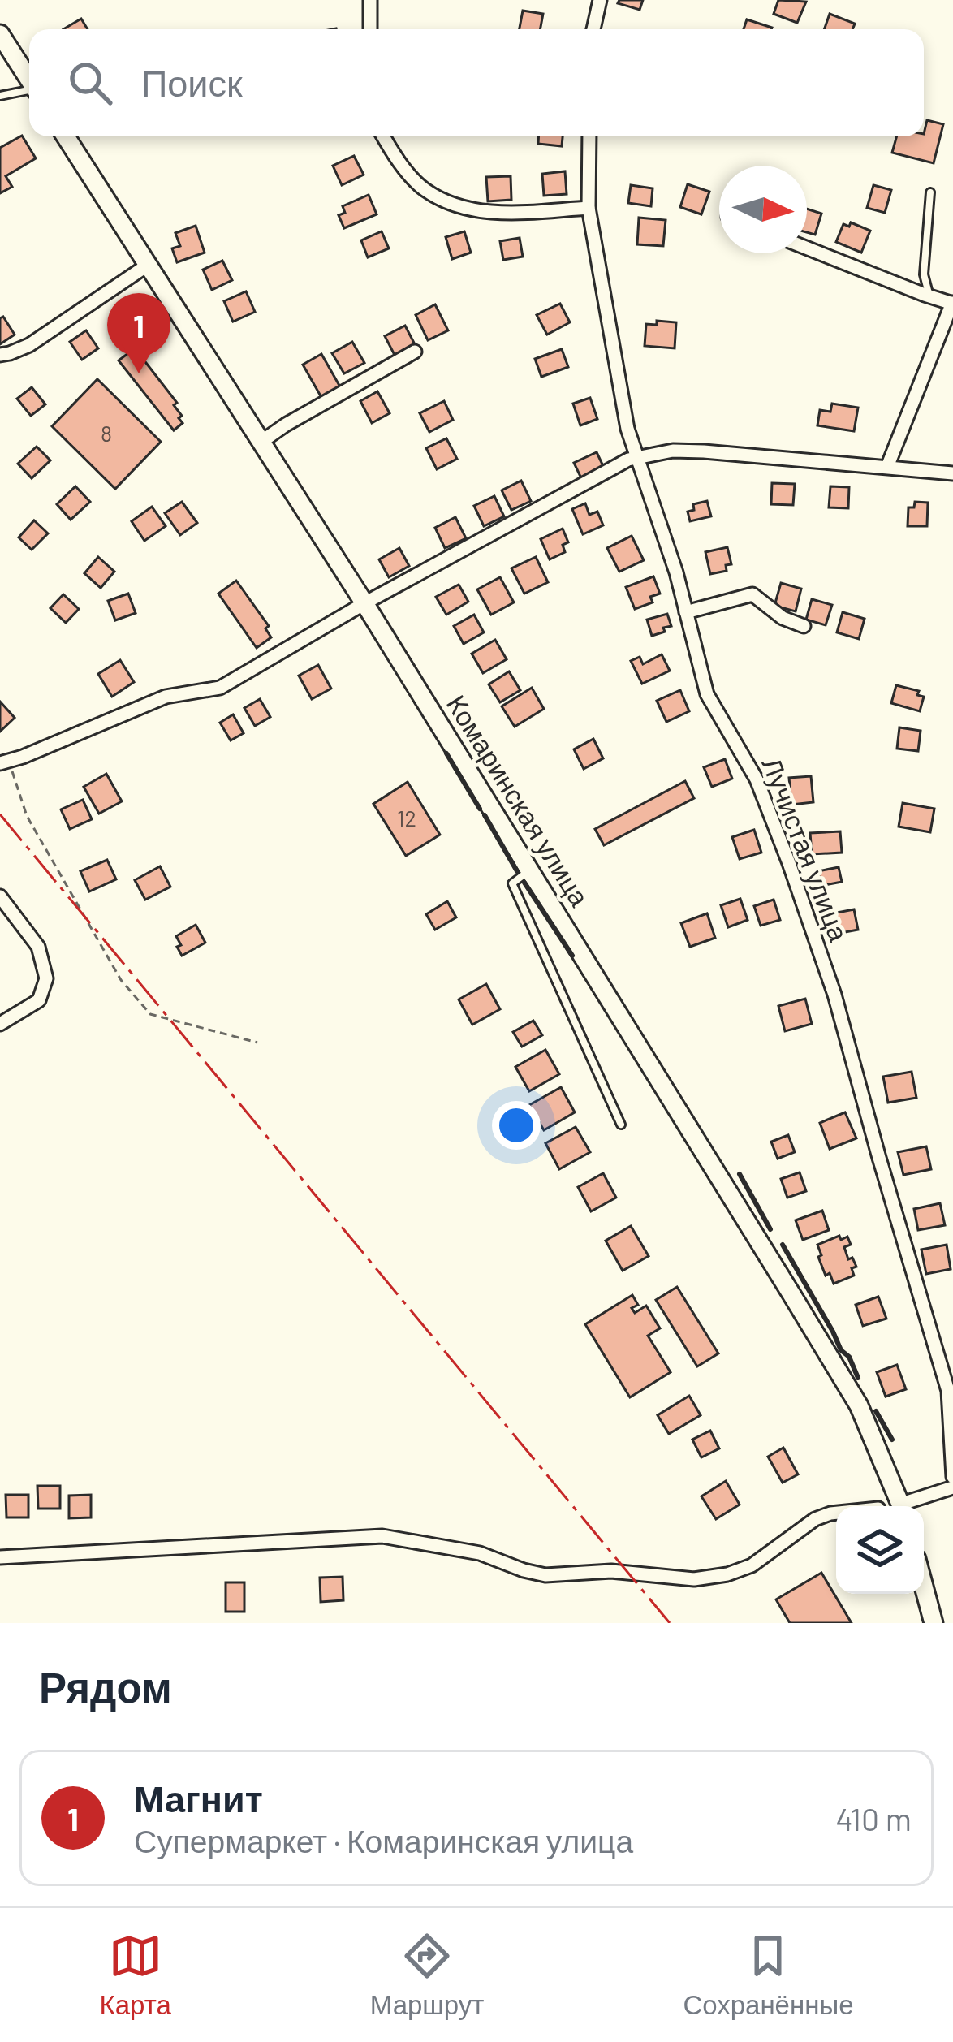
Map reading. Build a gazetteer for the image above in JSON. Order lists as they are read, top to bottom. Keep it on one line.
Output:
{"streets":{"street":["Комаринская улица","Лучистая улица"]},"house_numbers":["8","12"],"north":"right","page":{"search":"Поиск","pins":"1","heading":"Рядом","list":[{"mark":"1","name":"Магнит","note":"Супермаркет · Комаринская улица","value":"410 m"}],"nav":["Карта","Маршрут","Сохранённые"]}}
